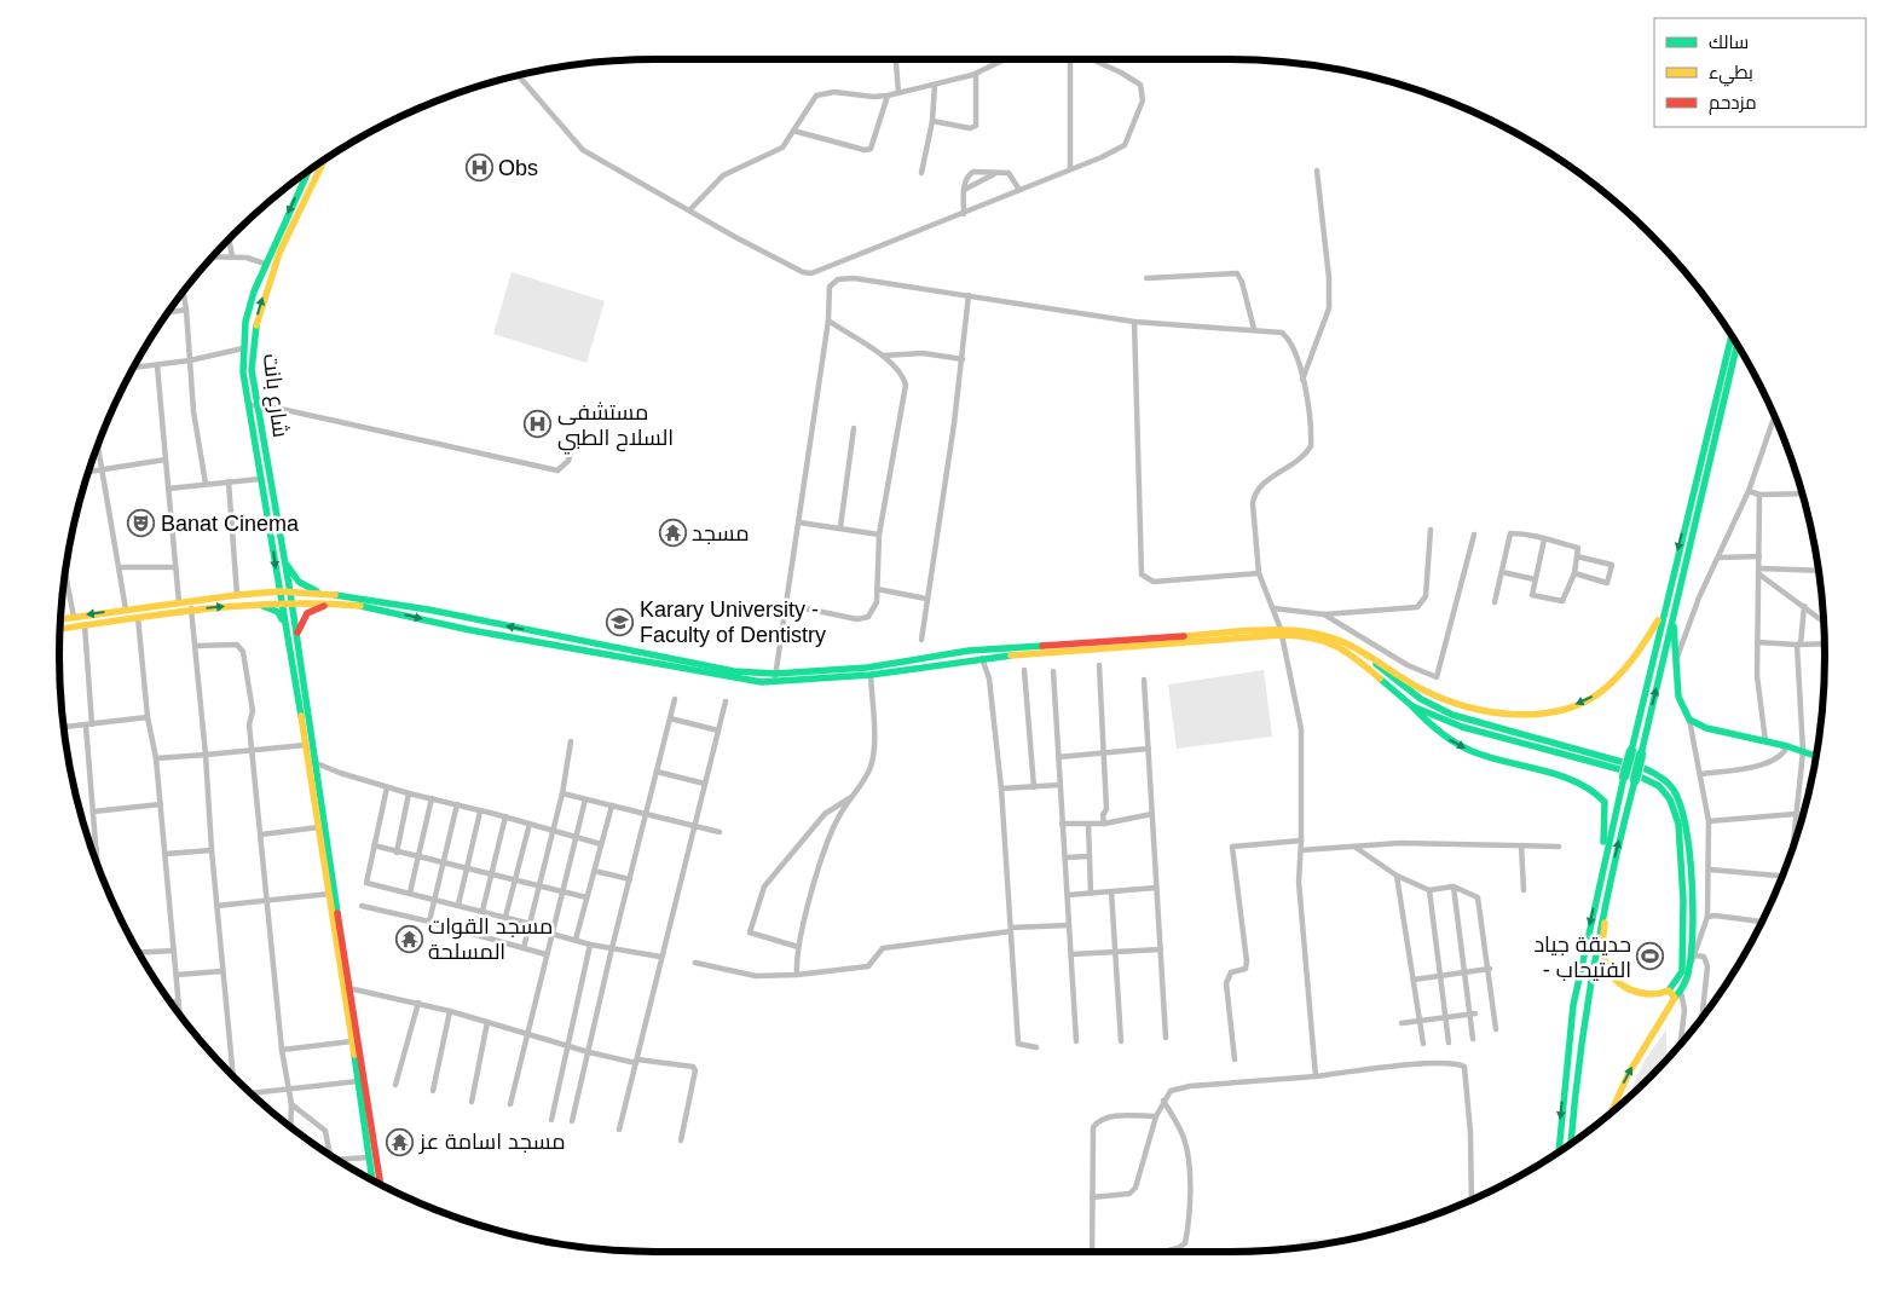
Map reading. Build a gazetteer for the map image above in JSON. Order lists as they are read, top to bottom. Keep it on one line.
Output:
{"streets":{"main road":["شارع بانت"]},"places":{"hospital":["Obs","مستشفى السلاح الطبي"],"theatre":["Banat Cinema"],"temple":["مسجد","مسجد القوات المسلحة","مسجد اسامة عز"],"school or university":["Karary University - Faculty of Dentistry"],"sports":["حديقة جياد - الفتيحاب"]},"legend":["سالك","بطيء","مزدحم"]}
